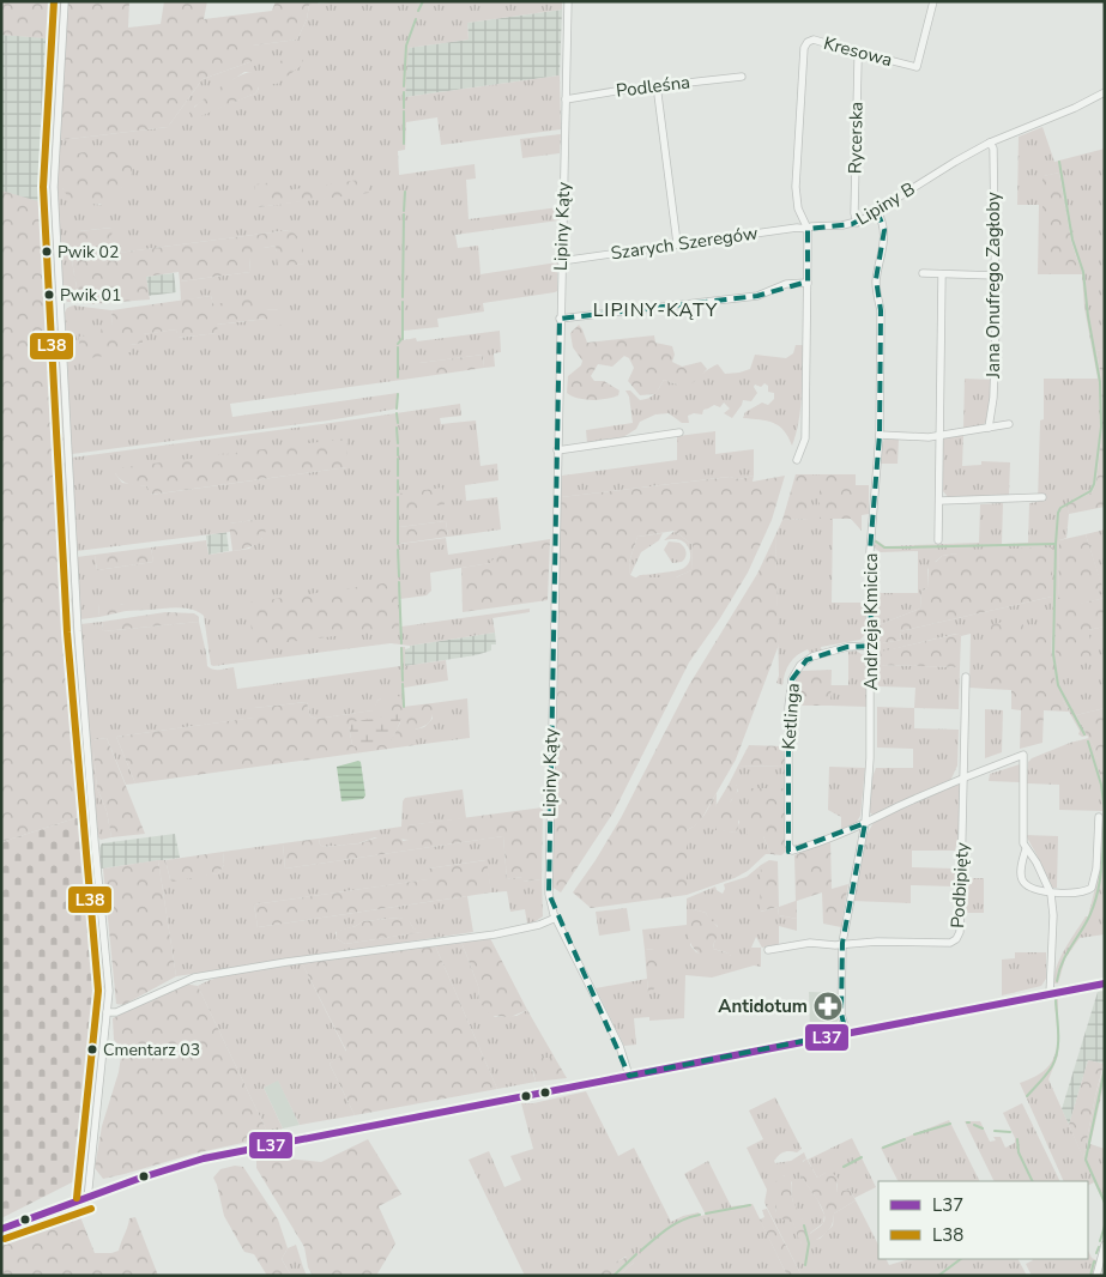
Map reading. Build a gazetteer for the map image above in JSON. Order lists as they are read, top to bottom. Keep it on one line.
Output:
{"streets":{"street":["Kresowa","Podleśna","Rycerska","Lipiny B","Lipiny Kąty","Szarych Szeregów","Jana Onufrego Zagłoby","Andrzeja Kmicica","Ketlinga","Podbipięty"]},"crossings":[["Kresowa","Rycerska"],["Kresowa","Lipiny B"],["Kresowa","Szarych Szeregów"],["Podleśna","Lipiny Kąty"],["Rycerska","Lipiny B"],["Lipiny B","Szarych Szeregów"],["Lipiny B","Jana Onufrego Zagłoby"],["Lipiny B","Andrzeja Kmicica"],["Lipiny Kąty","Szarych Szeregów"],["Andrzeja Kmicica","Ketlinga"],["Andrzeja Kmicica","Podbipięty"]],"districts":["LIPINY-KĄTY"],"places":{"other":["Pwik 02","Pwik 01","Cmentarz 03"],"pharmacy":["Antidotum"]},"lines":["transit line L38","transit line L37"],"legend":["L37","L38"]}
